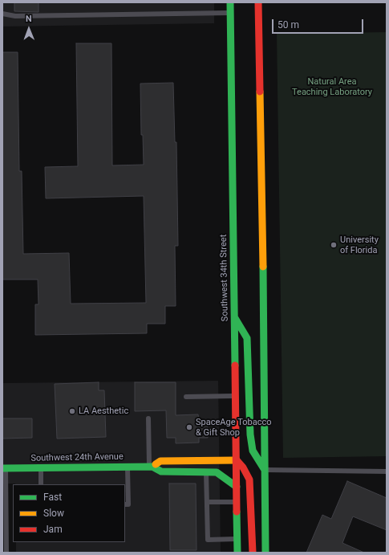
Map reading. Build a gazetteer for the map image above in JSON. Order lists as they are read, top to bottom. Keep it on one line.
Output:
{"streets":{"main road":["Southwest 34th Street","Southwest 24th Avenue"]},"crossings":[["Southwest 34th Street","Southwest 24th Avenue"]],"parks":["Natural Area Teaching Laboratory"],"places":["University of Florida","LA Aesthetic","SpaceAge Tobacco & Gift Shop"],"legend":["Fast","Slow","Jam"],"scale_bar":"50 m","north":"top"}
